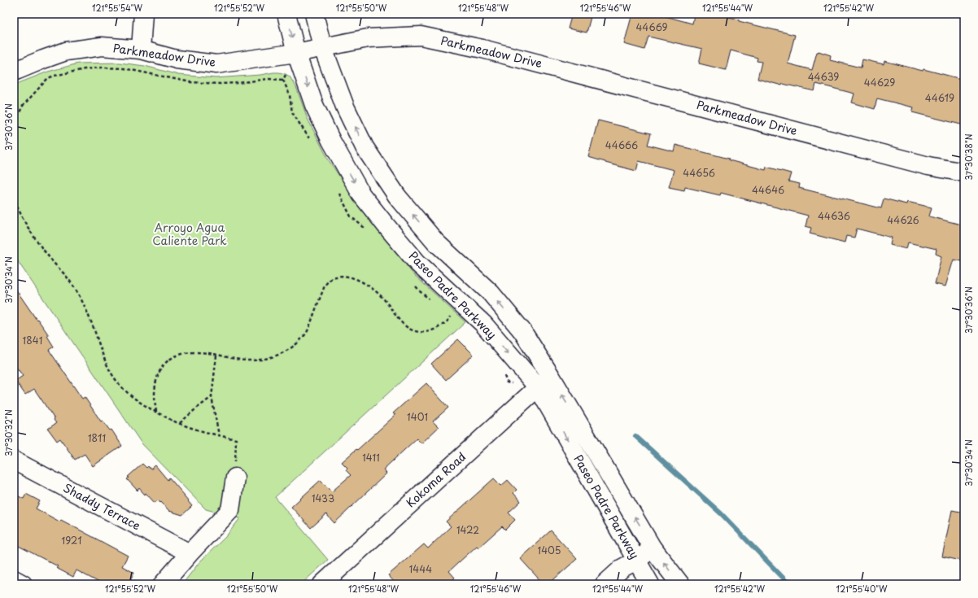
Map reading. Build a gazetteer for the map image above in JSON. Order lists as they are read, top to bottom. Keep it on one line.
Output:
{"streets":{"street":["Parkmeadow Drive","Paseo Padre Parkway","Kokoma Road","Shaddy Terrace"]},"crossings":[["Parkmeadow Drive","Paseo Padre Parkway"],["Paseo Padre Parkway","Kokoma Road"]],"parks":["Arroyo Agua Caliente Park"],"house_numbers":["44669","44639","44629","44619","44666","44656","44646","44636","44626","1841","1401","1811","1411","1433","1422","1921","1405","1444"],"coordinates":["121°55'54\"W","121°55'52\"W","121°55'50\"W","121°55'48\"W","121°55'46\"W","121°55'44\"W","121°55'42\"W","37°30'36\"N","37°30'38\"N","37°30'34\"N","37°30'32\"N","121°55'40\"W"]}
